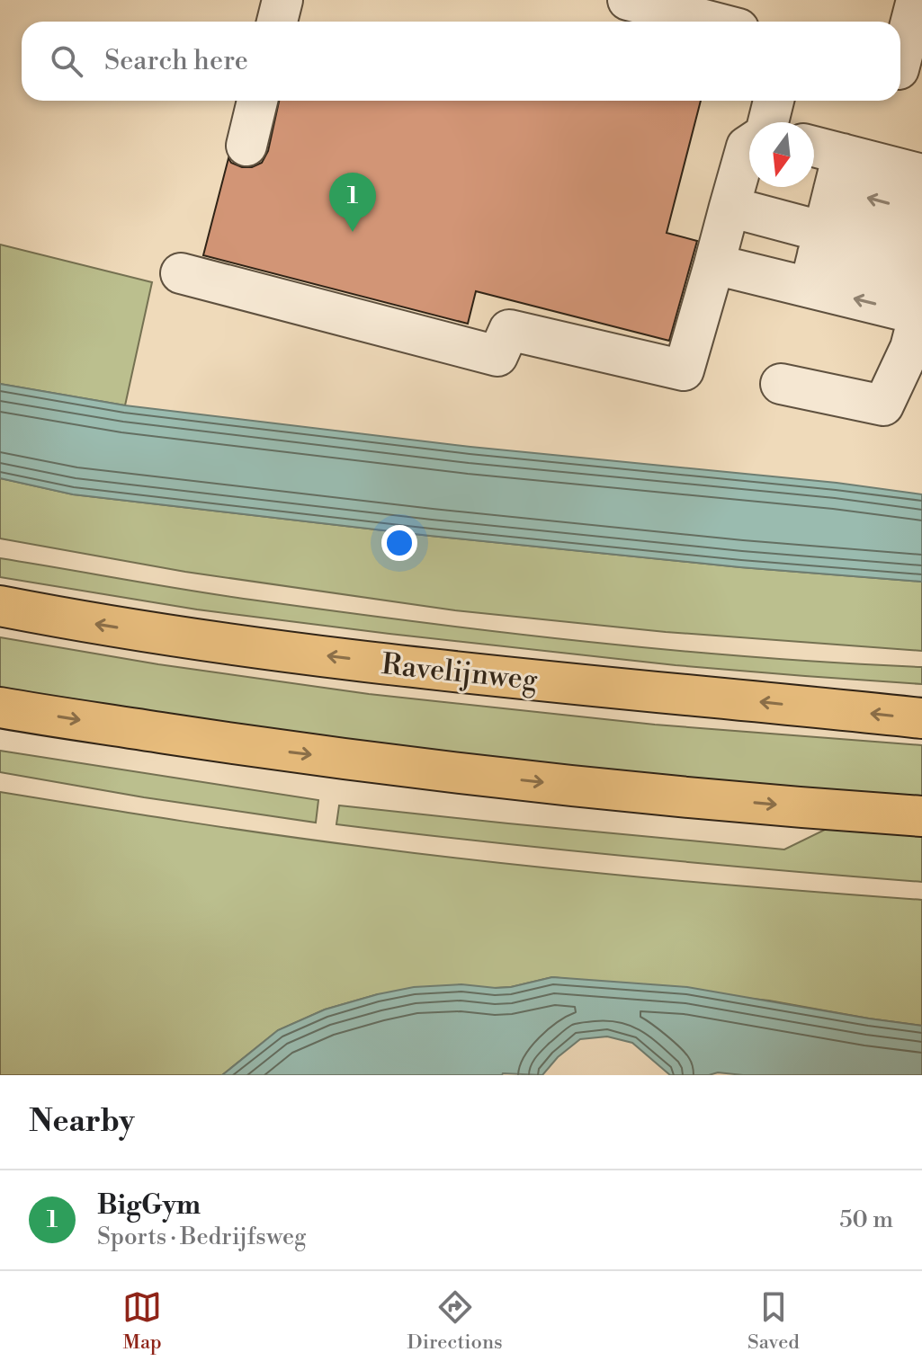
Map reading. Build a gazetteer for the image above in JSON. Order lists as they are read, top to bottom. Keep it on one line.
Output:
{"streets":{"main road":["Ravelijnweg"]},"north":"bottom","page":{"search":"Search here","pins":"1","heading":"Nearby","list":[{"mark":"1","name":"BigGym","note":"Sports · Bedrijfsweg","value":"50 m"}],"nav":["Map","Directions","Saved"]}}
